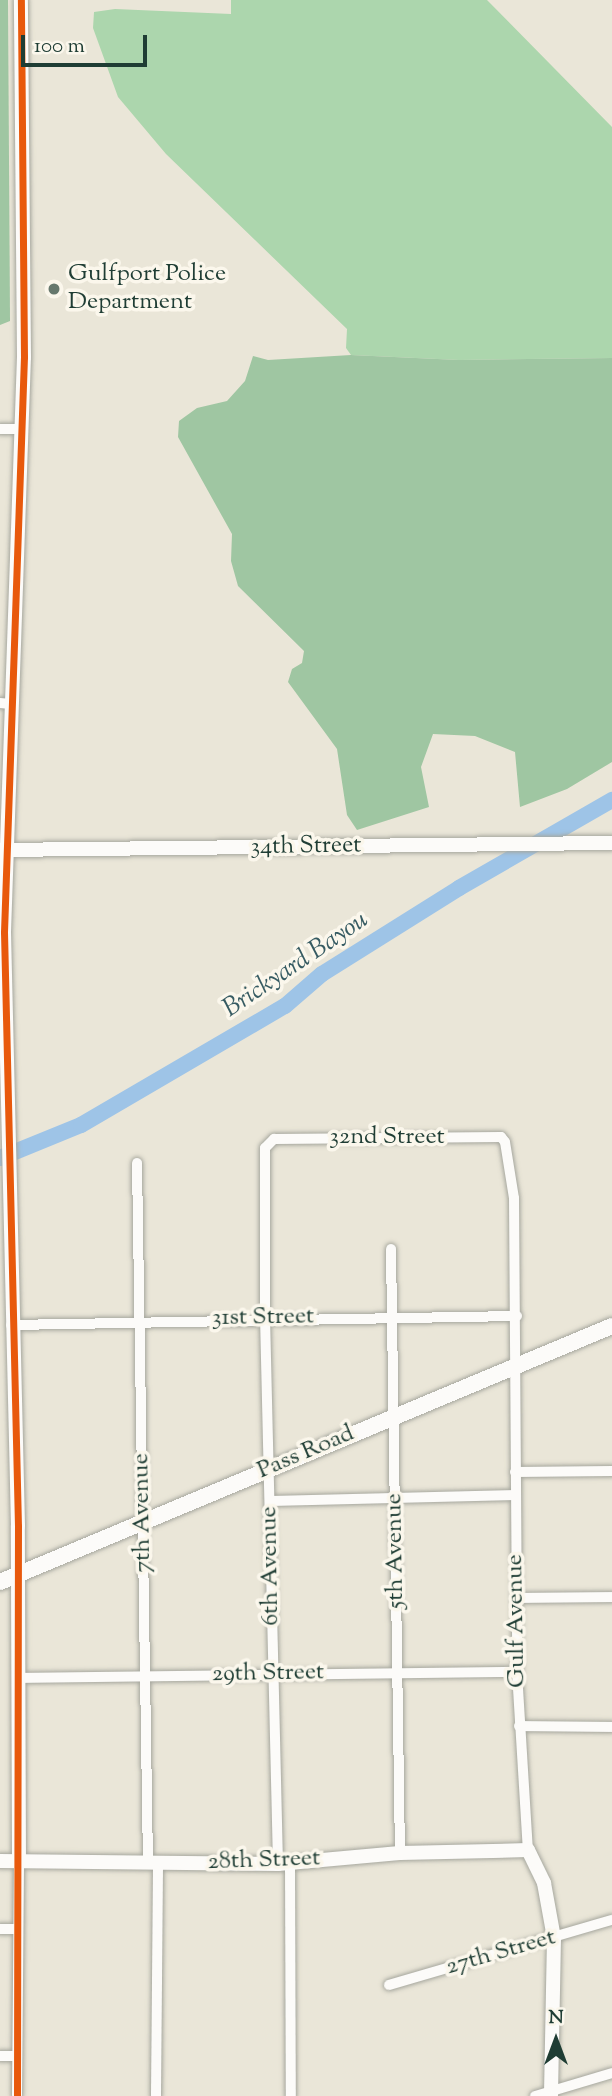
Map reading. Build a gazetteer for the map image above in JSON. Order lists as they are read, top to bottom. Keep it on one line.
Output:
{"streets":{"main road":["Pass Road"],"street":["34th Street","32nd Street","31st Street","7th Avenue","5th Avenue","6th Avenue","Gulf Avenue","29th Street","28th Street","27th Street"]},"crossings":[["32nd Street","6th Avenue"],["32nd Street","Gulf Avenue"],["31st Street","7th Avenue"],["31st Street","5th Avenue"],["31st Street","6th Avenue"],["31st Street","Gulf Avenue"],["Pass Road","7th Avenue"],["Pass Road","5th Avenue"],["Pass Road","6th Avenue"],["Pass Road","Gulf Avenue"],["7th Avenue","29th Street"],["7th Avenue","28th Street"],["5th Avenue","29th Street"],["5th Avenue","28th Street"],["6th Avenue","29th Street"],["6th Avenue","28th Street"],["Gulf Avenue","29th Street"],["Gulf Avenue","28th Street"],["Gulf Avenue","27th Street"]],"water":["Brickyard Bayou"],"places":["Gulfport Police Department"],"scale_bar":"100 m","north":"top"}
